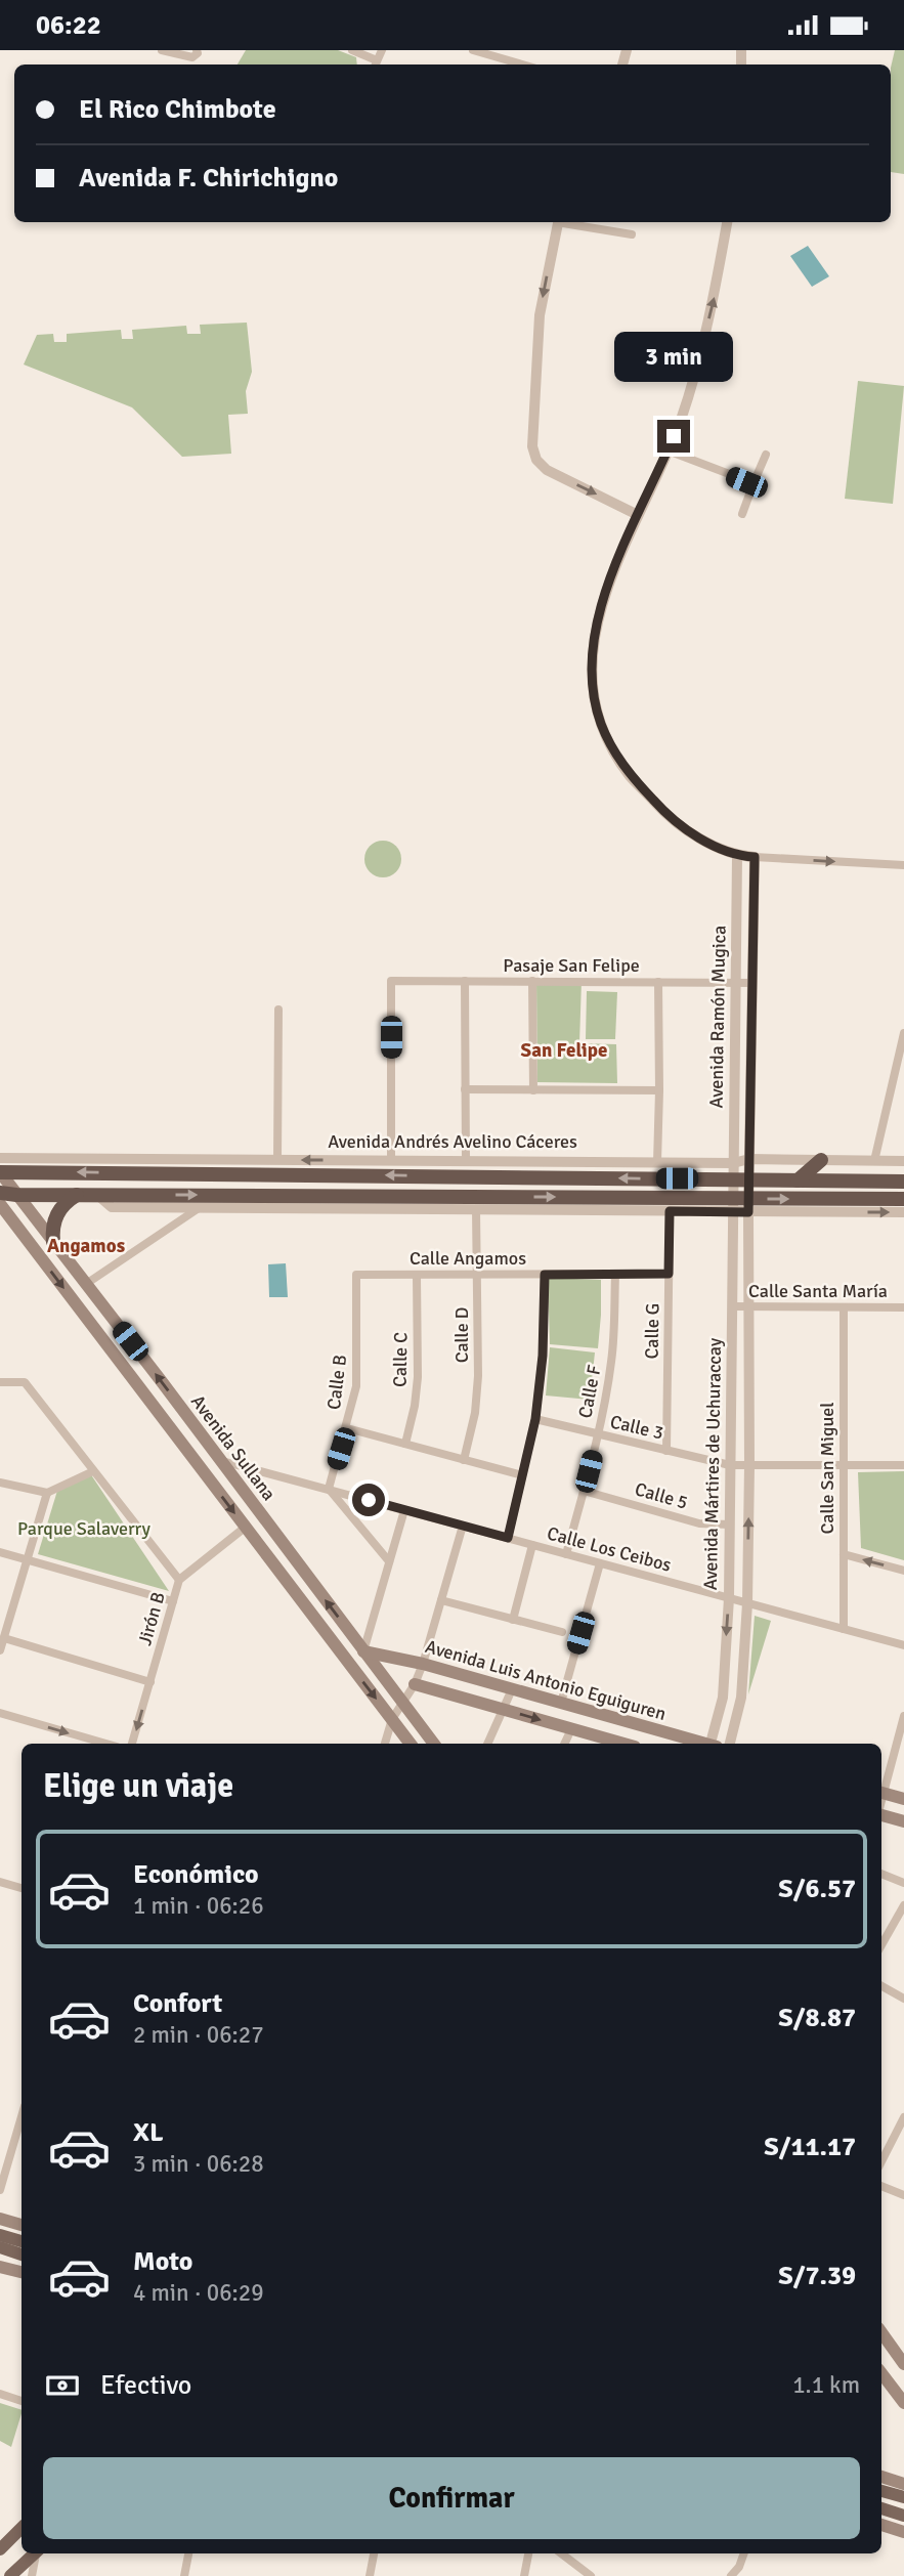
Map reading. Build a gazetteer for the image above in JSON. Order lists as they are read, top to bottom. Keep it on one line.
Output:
{"streets":{"highway":["Avenida Andrés Avelino Cáceres"],"main road":["Avenida Sullana","Avenida Luis Antonio Eguiguren"],"street":["Pasaje San Felipe","Avenida Ramón Mugica","Calle Angamos","Calle Santa María","Calle G","Calle D","Calle C","Calle B","Calle F","Calle 3","Avenida Mártires de Uchuraccay","Calle San Miguel","Calle 5","Calle Los Ceibos","Jirón B"]},"crossings":[["Pasaje San Felipe","Avenida Ramón Mugica"],["Pasaje San Felipe","Avenida Andrés Avelino Cáceres"],["Avenida Ramón Mugica","Avenida Andrés Avelino Cáceres"],["Avenida Ramón Mugica","Avenida Mártires de Uchuraccay"],["Avenida Andrés Avelino Cáceres","Avenida Sullana"],["Avenida Andrés Avelino Cáceres","Avenida Mártires de Uchuraccay"],["Calle Angamos","Calle G"],["Calle Angamos","Calle D"],["Calle Angamos","Calle C"],["Calle Angamos","Calle B"],["Calle Angamos","Calle F"],["Calle Santa María","Avenida Mártires de Uchuraccay"],["Calle Santa María","Calle San Miguel"],["Calle G","Calle 3"],["Calle B","Calle Los Ceibos"],["Calle F","Calle 3"],["Calle F","Calle 5"],["Calle F","Calle Los Ceibos"],["Calle 3","Avenida Mártires de Uchuraccay"],["Calle 3","Calle San Miguel"],["Avenida Sullana","Calle Los Ceibos"],["Avenida Sullana","Avenida Luis Antonio Eguiguren"],["Avenida Mártires de Uchuraccay","Calle 5"],["Avenida Mártires de Uchuraccay","Calle Los Ceibos"],["Calle San Miguel","Calle Los Ceibos"]],"districts":["San Felipe","Angamos"],"parks":["Parque Salaverry"],"page":{"status":"06:22","banner":["El Rico Chimbote","Avenida F. Chirichigno"],"bubble":"3 min","heading":"Elige un viaje","list":[{"name":"Económico","note":"1 min · 06:26","value":"S/6.57"},{"name":"Confort","note":"2 min · 06:27","value":"S/8.87"},{"name":"XL","note":"3 min · 06:28","value":"S/11.17"},{"name":"Moto","note":"4 min · 06:29","value":"S/7.39"}],"pay":["Efectivo","1.1 km"],"buttons":"Confirmar"}}
